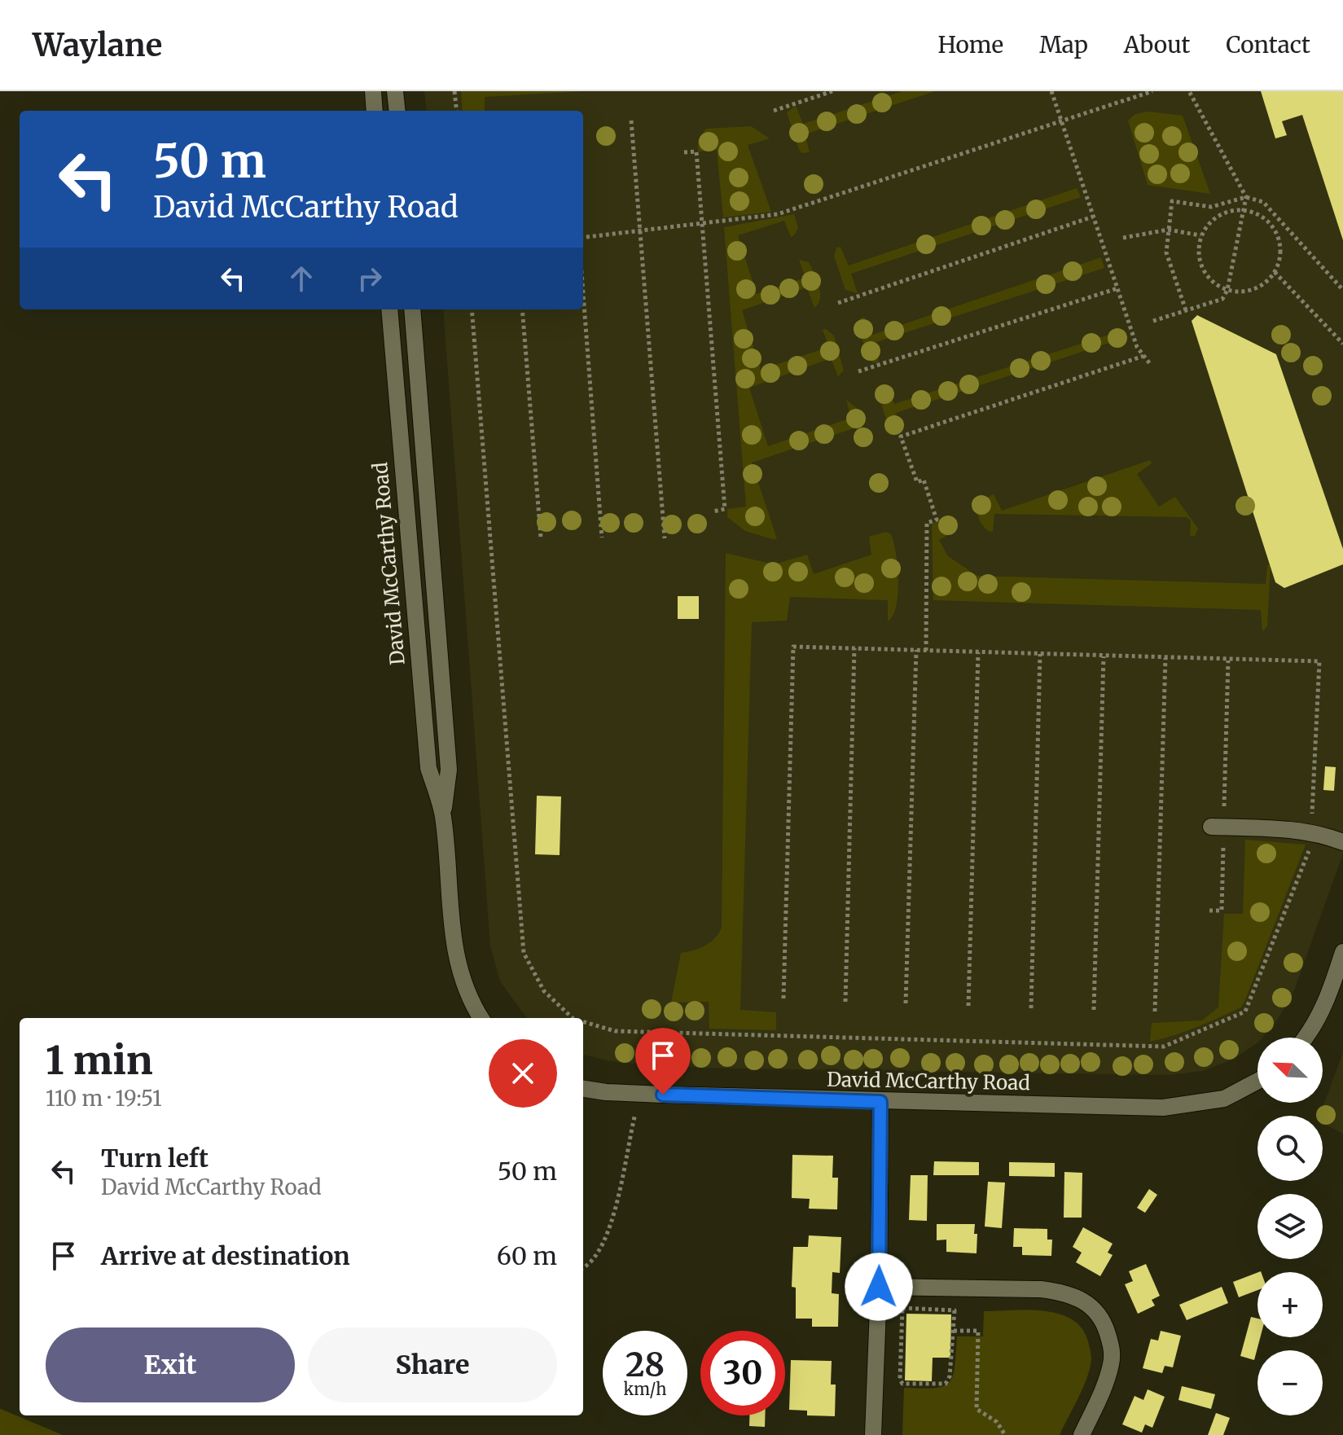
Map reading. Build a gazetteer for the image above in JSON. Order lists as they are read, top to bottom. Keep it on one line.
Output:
{"streets":{"street":["David McCarthy Road"]},"north":"top left","page":{"header":"Waylane","nav":["Home","Map","About","Contact"],"turn":["50 m","David McCarthy Road"],"heading":["1 min","110 m · 19:51"],"map_buttons":["+","−"],"list":[{"name":"Turn left","note":"David McCarthy Road","value":"50 m"},{"name":"Arrive at destination","value":"60 m"}],"buttons":["Exit","Share"],"speed":"28 km/h","limit":"30"}}
